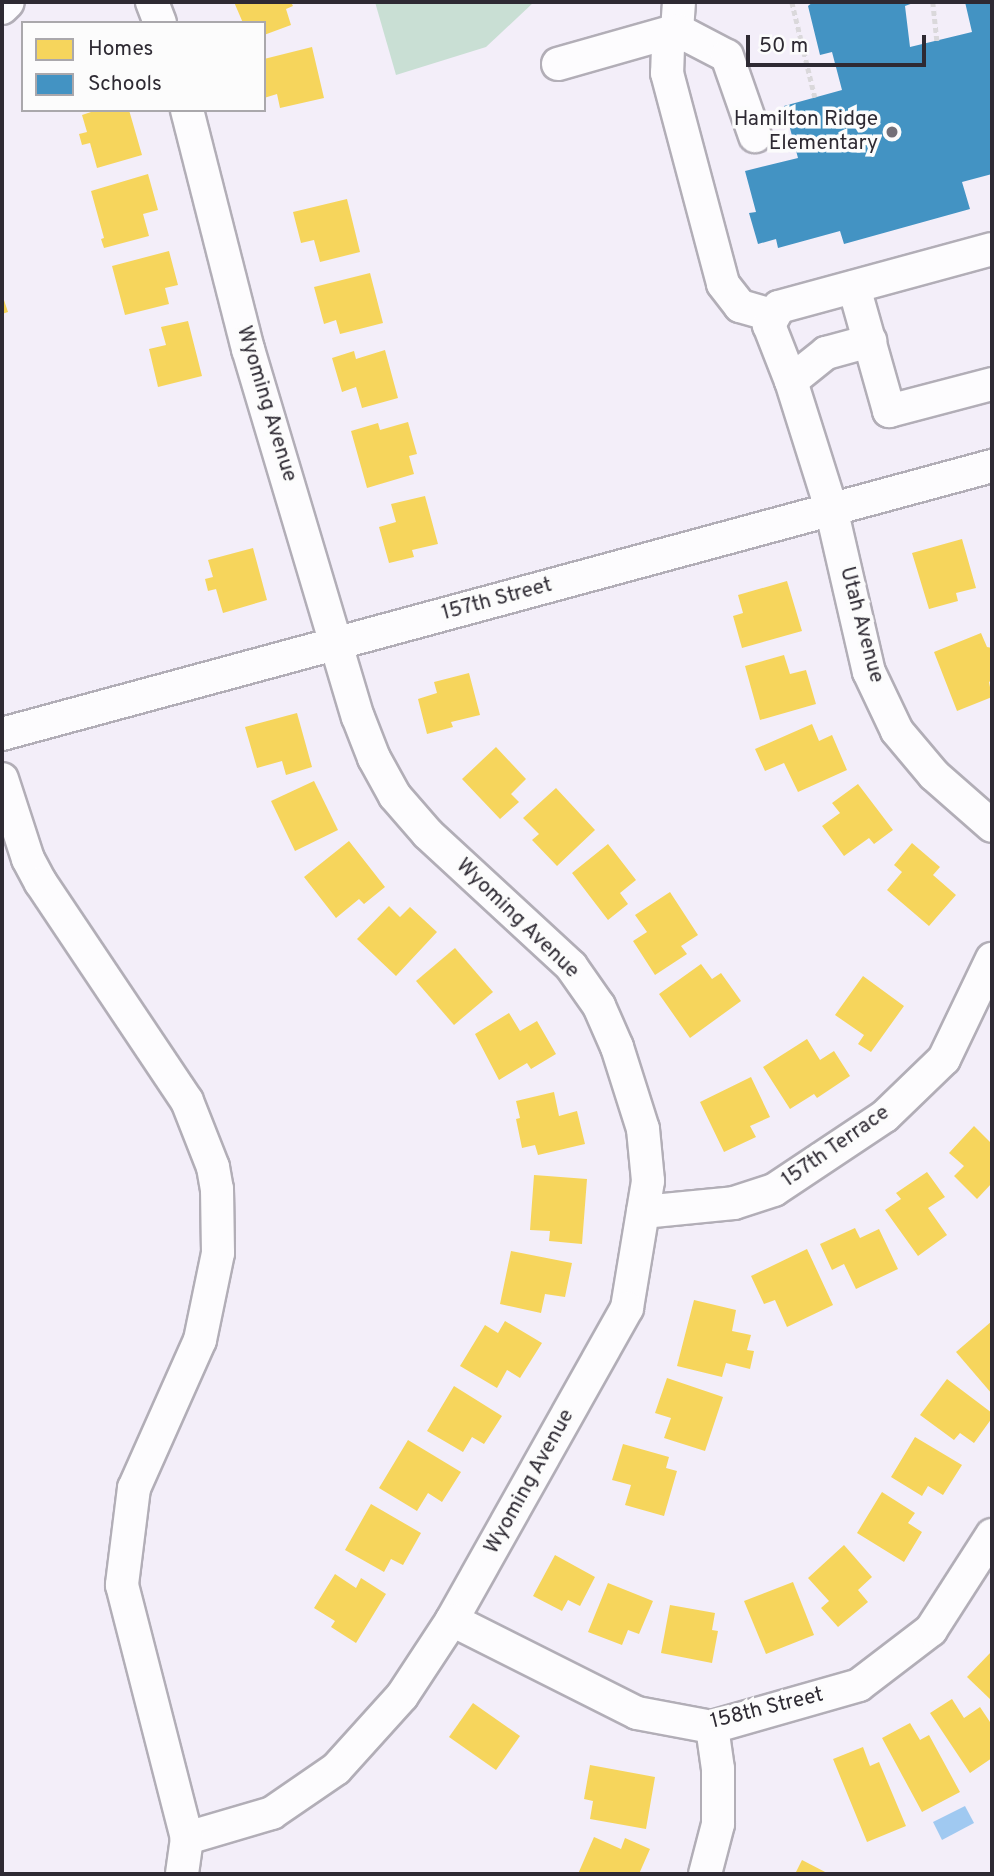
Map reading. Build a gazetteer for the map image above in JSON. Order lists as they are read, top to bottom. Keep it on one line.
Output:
{"streets":{"street":["Wyoming Avenue","157th Street","Utah Avenue","157th Terrace","158th Street"]},"crossings":[["Wyoming Avenue","157th Street"],["Wyoming Avenue","157th Terrace"],["Wyoming Avenue","158th Street"],["157th Street","Utah Avenue"]],"places":["Hamilton Ridge Elementary"],"legend":["Homes","Schools"],"scale_bar":"50 m"}
